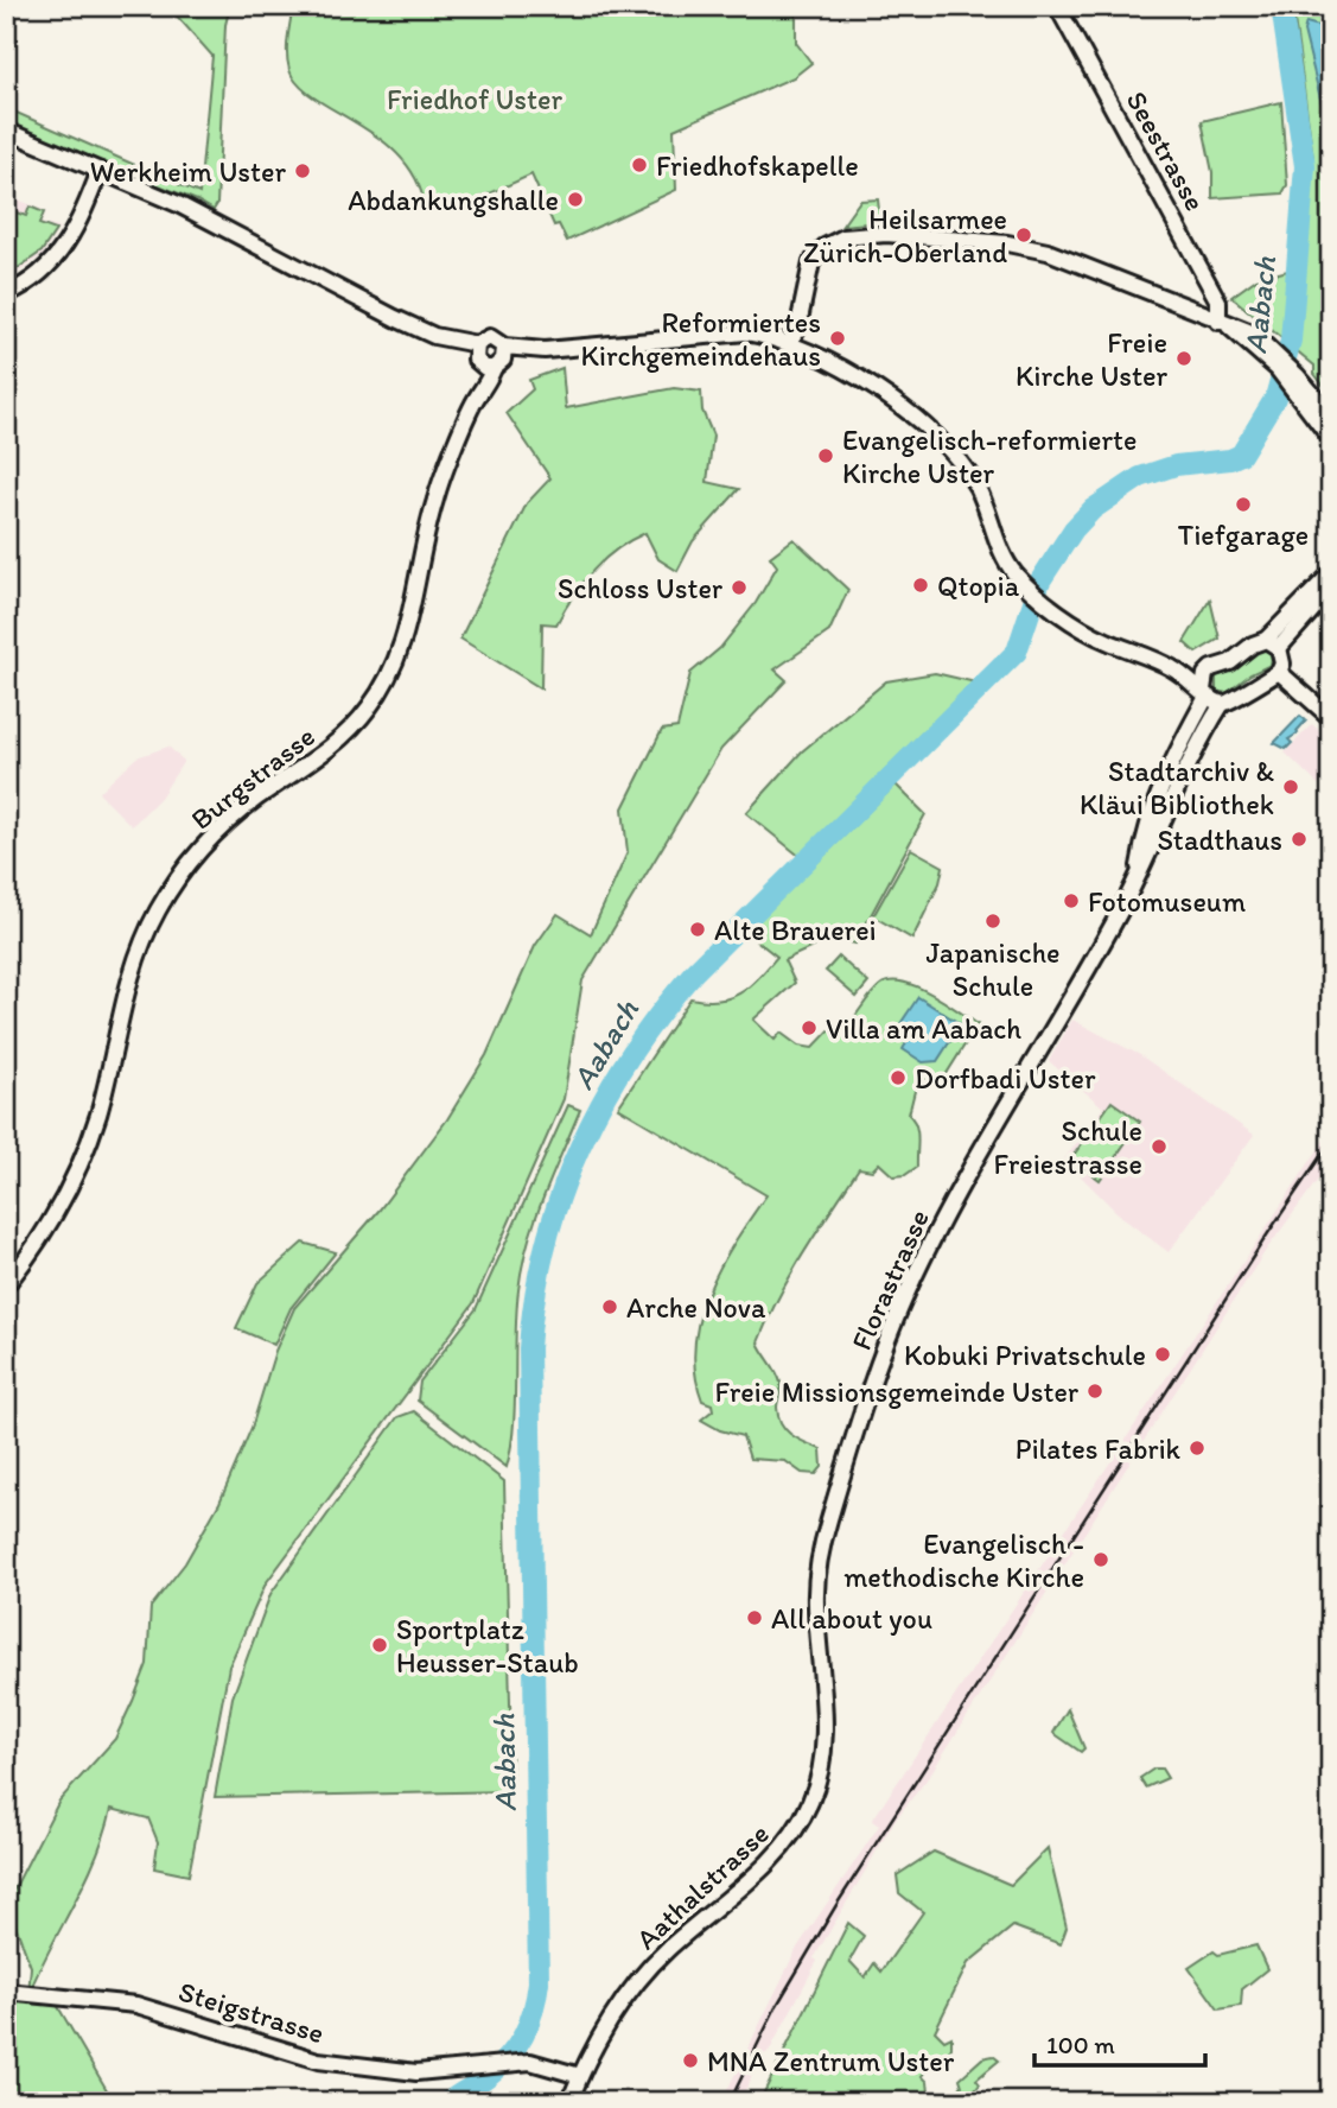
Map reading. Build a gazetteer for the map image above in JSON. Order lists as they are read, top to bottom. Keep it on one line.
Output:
{"streets":{"main road":["Seestrasse","Burgstrasse","Florastrasse","Aathalstrasse","Steigstrasse"]},"crossings":[["Florastrasse","Aathalstrasse"],["Aathalstrasse","Steigstrasse"]],"water":["Aabach"],"parks":["Friedhof Uster"],"places":["Friedhofskapelle","Werkheim Uster","Abdankungshalle","Heilsarmee Zürich-Oberland","Reformiertes Kirchgemeindehaus","Freie Kirche Uster","Evangelisch-reformierte Kirche Uster","Tiefgarage","Qtopia","Schloss Uster","Stadtarchiv & Kläui Bibliothek","Stadthaus","Fotomuseum","Japanische Schule","Alte Brauerei","Villa am Aabach","Dorfbadi Uster","Schule Freiestrasse","Arche Nova","Kobuki Privatschule","Freie Missionsgemeinde Uster","Pilates Fabrik","Evangelisch - methodische Kirche","All about you","Sportplatz Heusser-Staub","MNA Zentrum Uster"],"scale_bar":"100 m"}
